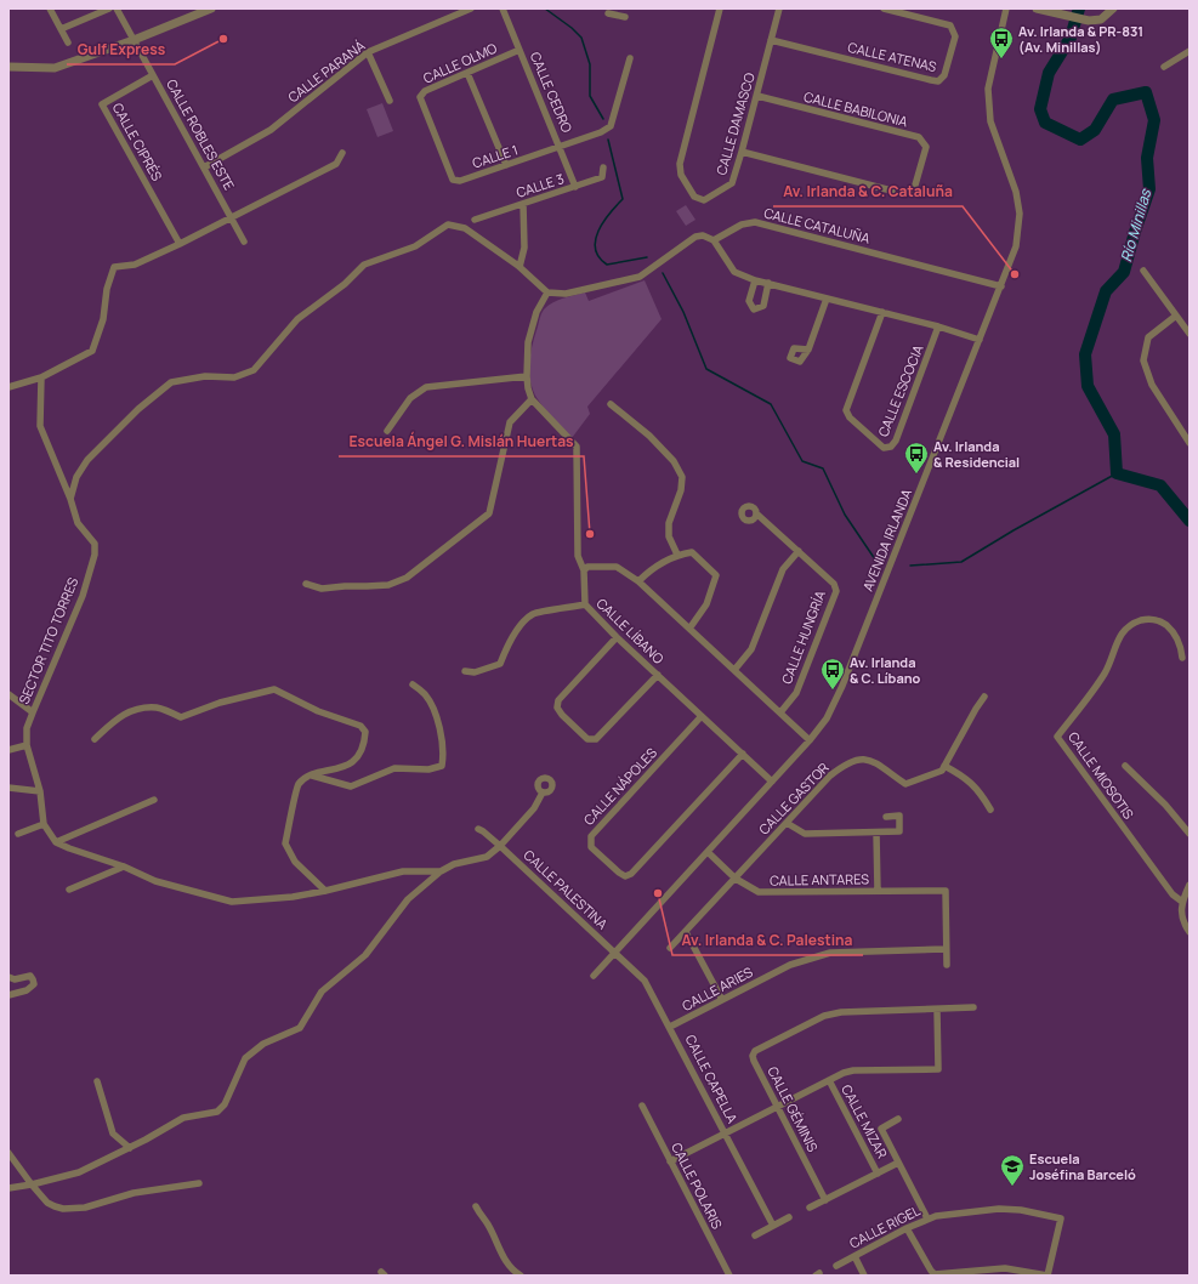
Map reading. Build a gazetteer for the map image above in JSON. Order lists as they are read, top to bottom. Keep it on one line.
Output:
{"streets":{"street":["CALLE ATENAS","CALLE OLMO","CALLE PARANÁ","CALLE CEDRO","CALLE BABILONIA","CALLE DAMASCO","CALLE ROBLES ESTE","CALLE CIPRÉS","CALLE 1","CALLE 3","CALLE CATALUÑA","CALLE ESCOCIA","AVENIDA IRLANDA","CALLE LÍBANO","CALLE HUNGRÍA","SECTOR TITO TORRES","CALLE MIOSOTIS","CALLE NÁPOLES","CALLE GASTOR","CALLE ANTARES","CALLE PALESTINA","CALLE ARIES","CALLE CAPELLA","CALLE GÉMINIS","CALLE MIZAR","CALLE POLARIS","CALLE RIGEL"]},"crossings":[["CALLE ATENAS","CALLE DAMASCO"],["CALLE OLMO","CALLE CEDRO"],["CALLE OLMO","CALLE 1"],["CALLE PARANÁ","CALLE ROBLES ESTE"],["CALLE CEDRO","CALLE 1"],["CALLE CEDRO","CALLE 3"],["CALLE BABILONIA","CALLE DAMASCO"],["CALLE ROBLES ESTE","CALLE CIPRÉS"],["CALLE CATALUÑA","AVENIDA IRLANDA"],["AVENIDA IRLANDA","CALLE LÍBANO"],["AVENIDA IRLANDA","CALLE ANTARES"],["AVENIDA IRLANDA","CALLE PALESTINA"],["AVENIDA IRLANDA","CALLE CAPELLA"],["CALLE LÍBANO","CALLE NÁPOLES"],["CALLE GASTOR","CALLE ANTARES"],["CALLE ANTARES","CALLE ARIES"],["CALLE PALESTINA","CALLE CAPELLA"],["CALLE ARIES","CALLE CAPELLA"]],"water":["Río Minillas"],"places":{"other":["Gulf Express","Av. Irlanda & C. Cataluña","Escuela Ángel G. Mislán Huertas","Av. Irlanda & C. Palestina"],"bus stop":["Av. Irlanda & PR-831 (Av. Minillas)","Av. Irlanda & Residencial","Av. Irlanda & C. Líbano"],"school or university":["Escuela Joséfina Barceló"]}}
